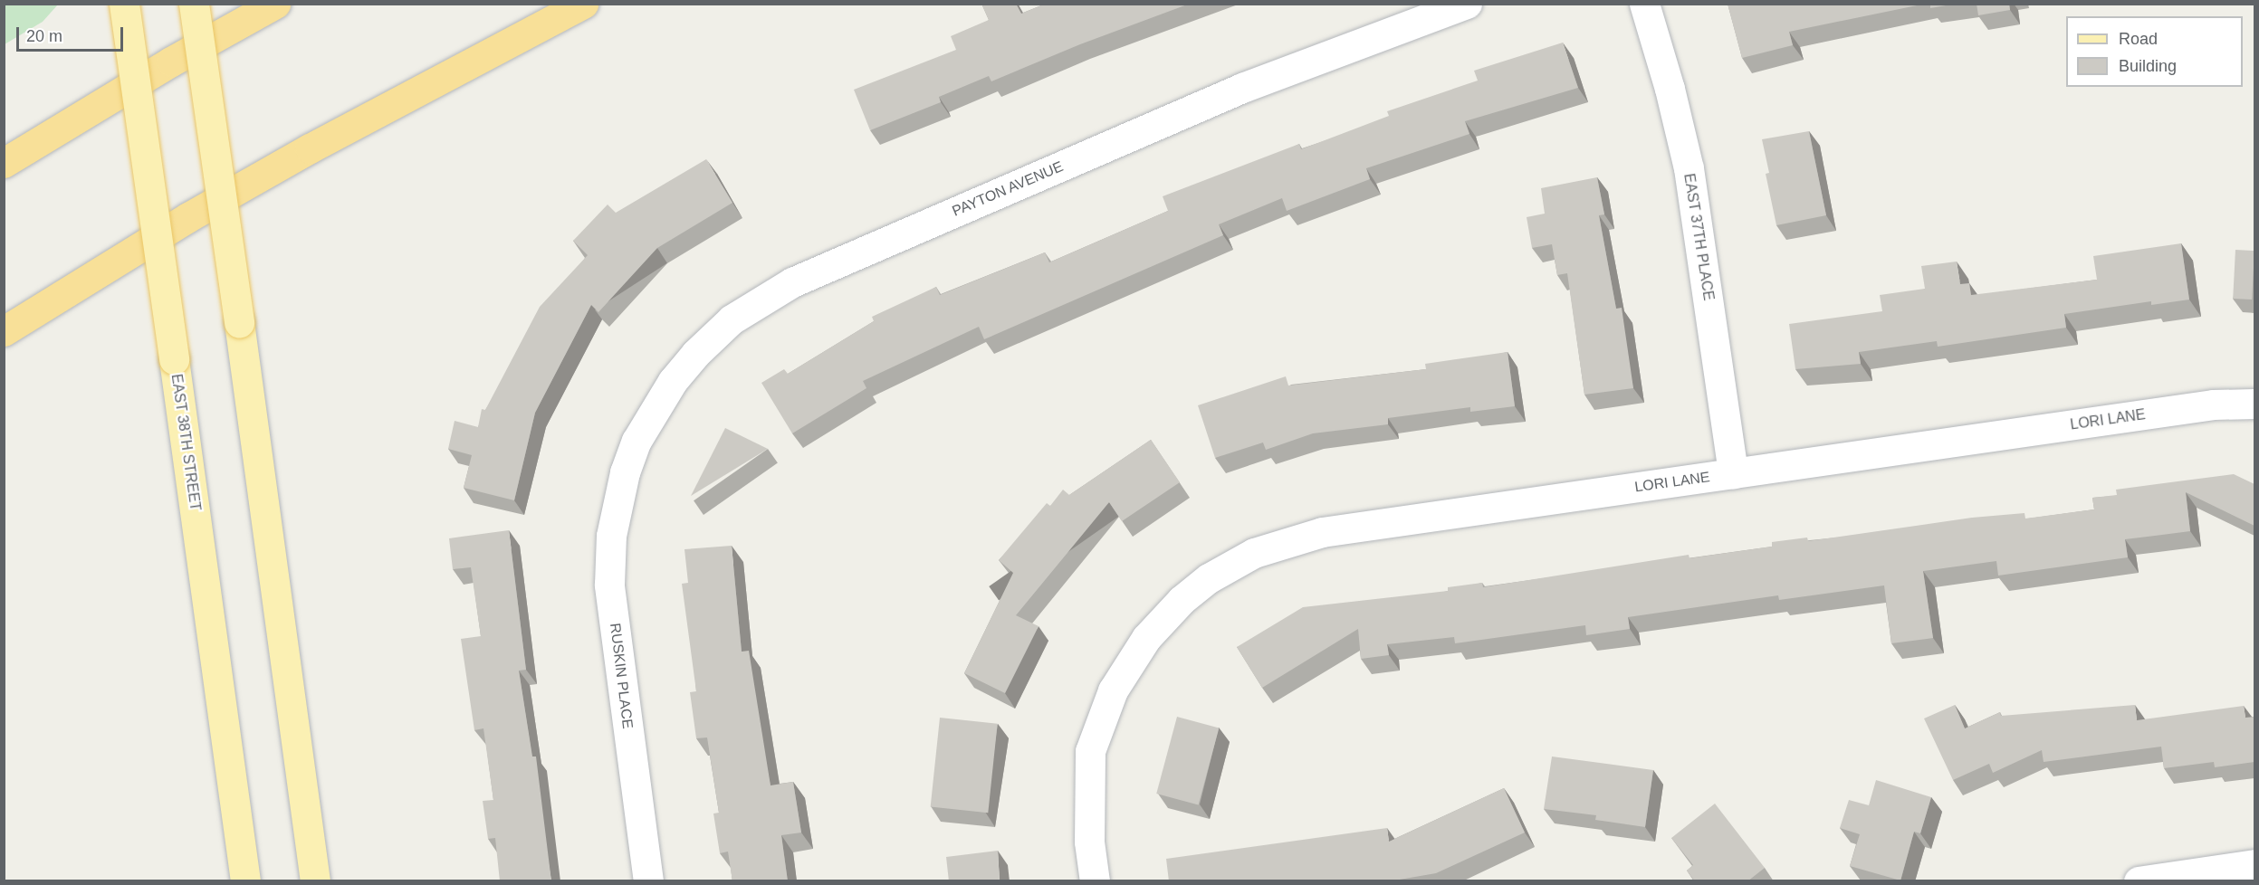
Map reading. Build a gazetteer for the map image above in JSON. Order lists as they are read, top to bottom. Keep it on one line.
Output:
{"streets":{"main road":["EAST 38TH STREET"],"street":["PAYTON AVENUE","EAST 37TH PLACE","LORI LANE","RUSKIN PLACE"]},"crossings":[["PAYTON AVENUE","RUSKIN PLACE"],["EAST 37TH PLACE","LORI LANE"]],"legend":["Road","Building"],"scale_bar":"20 m"}
